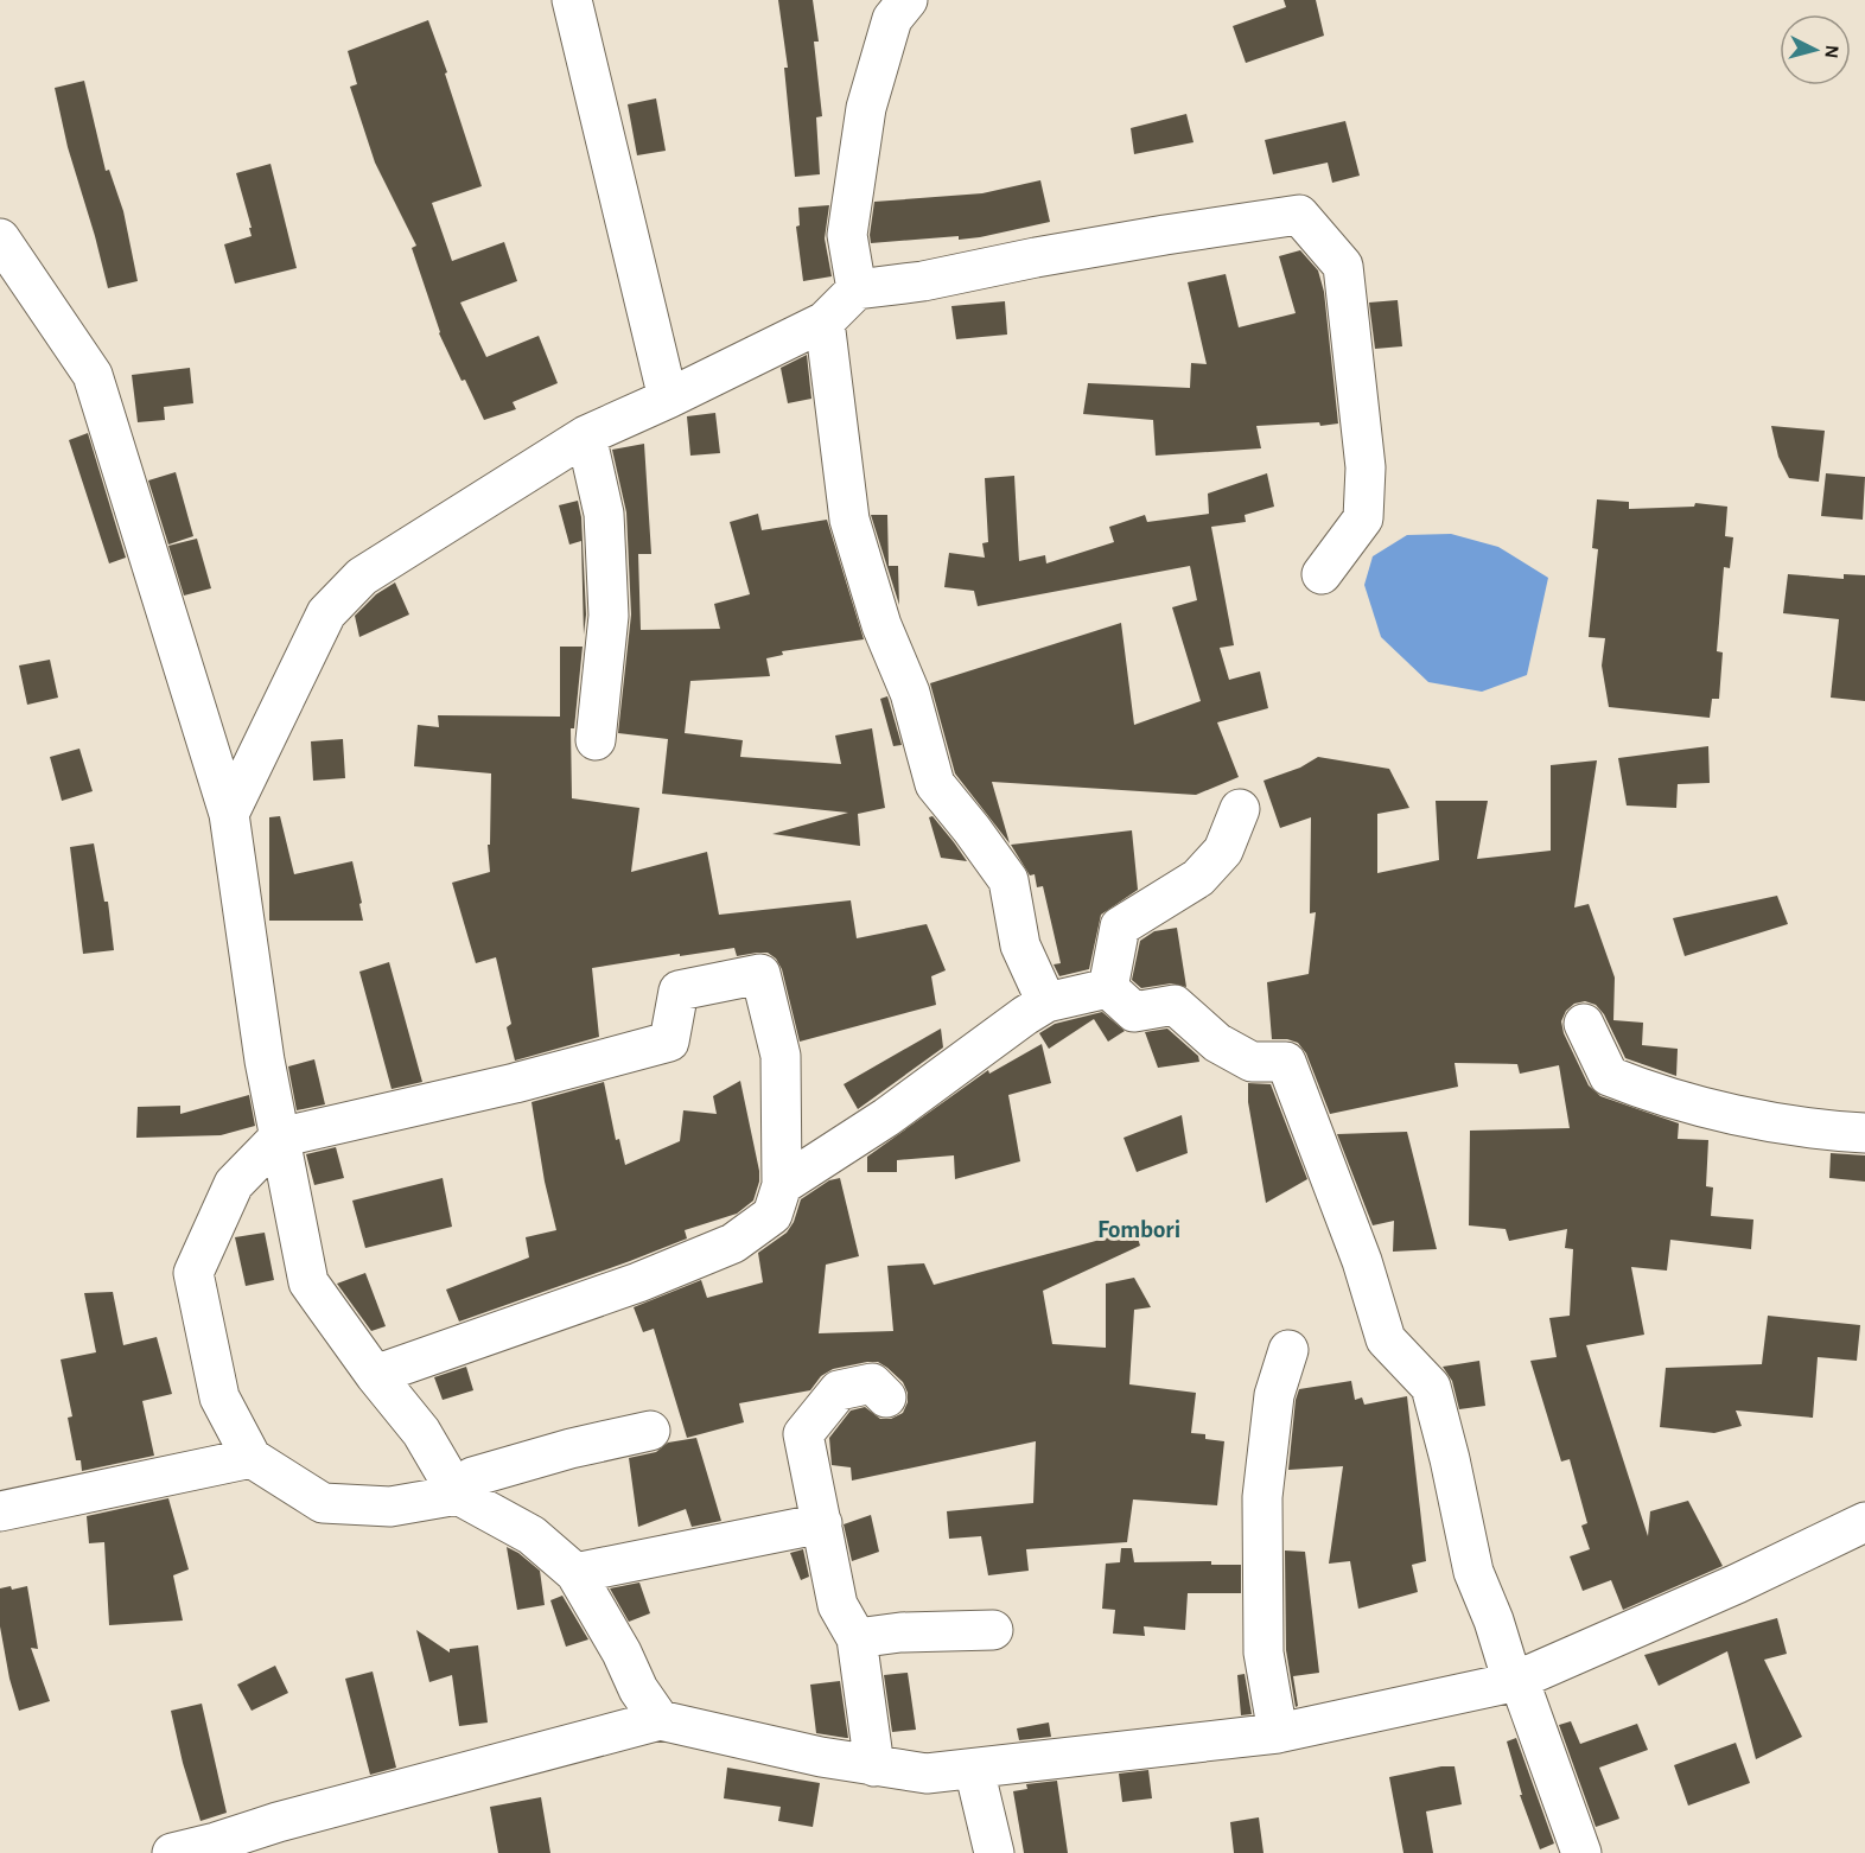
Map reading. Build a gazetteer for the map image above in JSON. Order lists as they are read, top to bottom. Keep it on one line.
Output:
{"districts":["Fombori"],"north":"right"}
